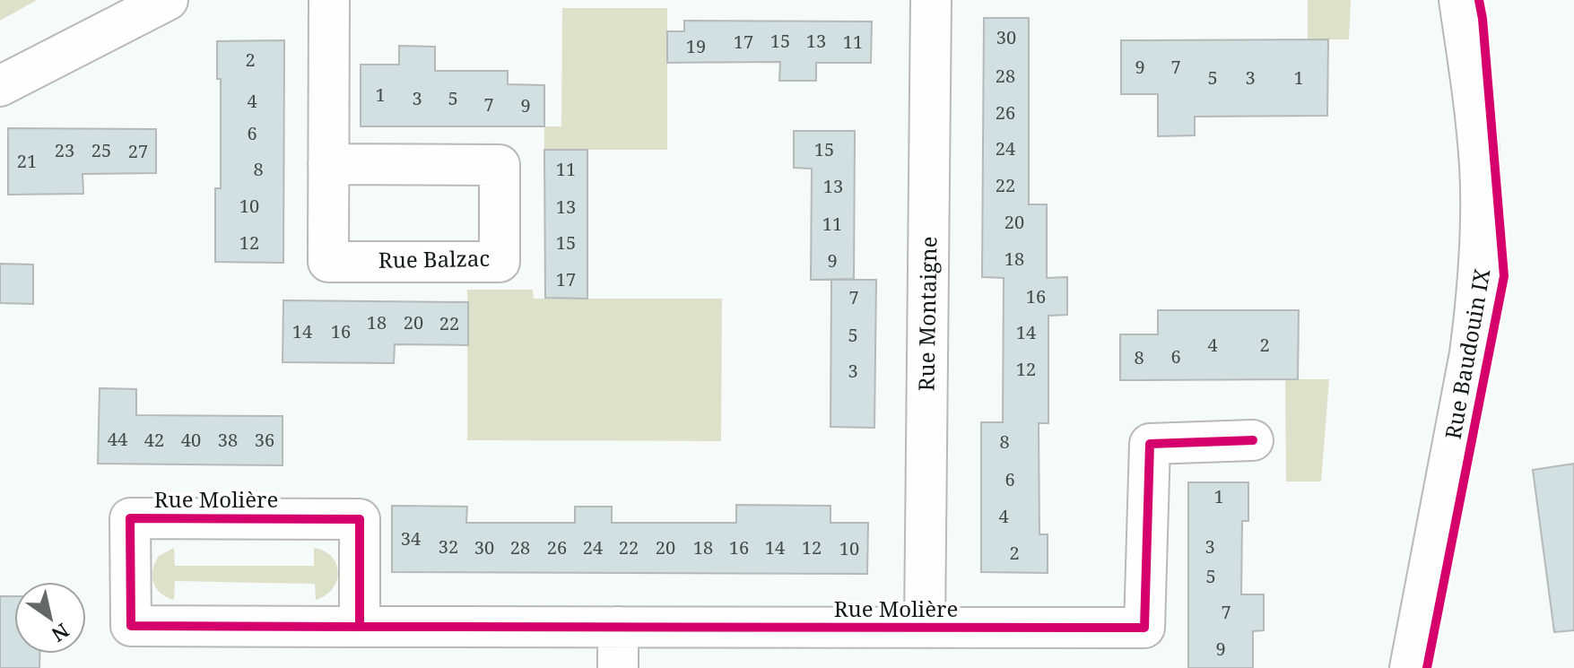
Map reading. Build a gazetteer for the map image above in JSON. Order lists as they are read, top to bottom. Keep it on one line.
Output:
{"streets":{"street":["Rue Balzac","Rue Montaigne","Rue Baudouin IX","Rue Molière"]},"crossings":[["Rue Montaigne","Rue Molière"]],"house_numbers":["30","15","13","17","11","19","2","9","7","28","5","3","1","1","3","5","4","7","9","26","6","24","15","23","25","27","21","8","11","22","13","10","13","20","11","12","15","18","9","17","16","7","18","20","22","14","16","14","5","4","2","6","8","12","3","44","42","40","38","36","8","6","1","4","34","32","3","30","28","26","24","22","20","18","16","14","12","10","2","5","7","9"],"north":"bottom right"}
